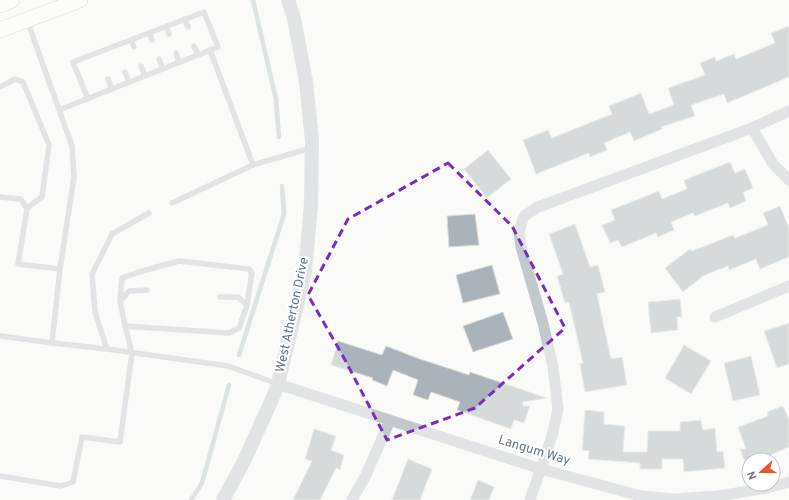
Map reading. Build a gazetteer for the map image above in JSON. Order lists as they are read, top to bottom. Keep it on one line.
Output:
{"streets":{"street":["West Atherton Drive","Langum Way"]},"crossings":[["West Atherton Drive","Langum Way"]],"north":"left"}
